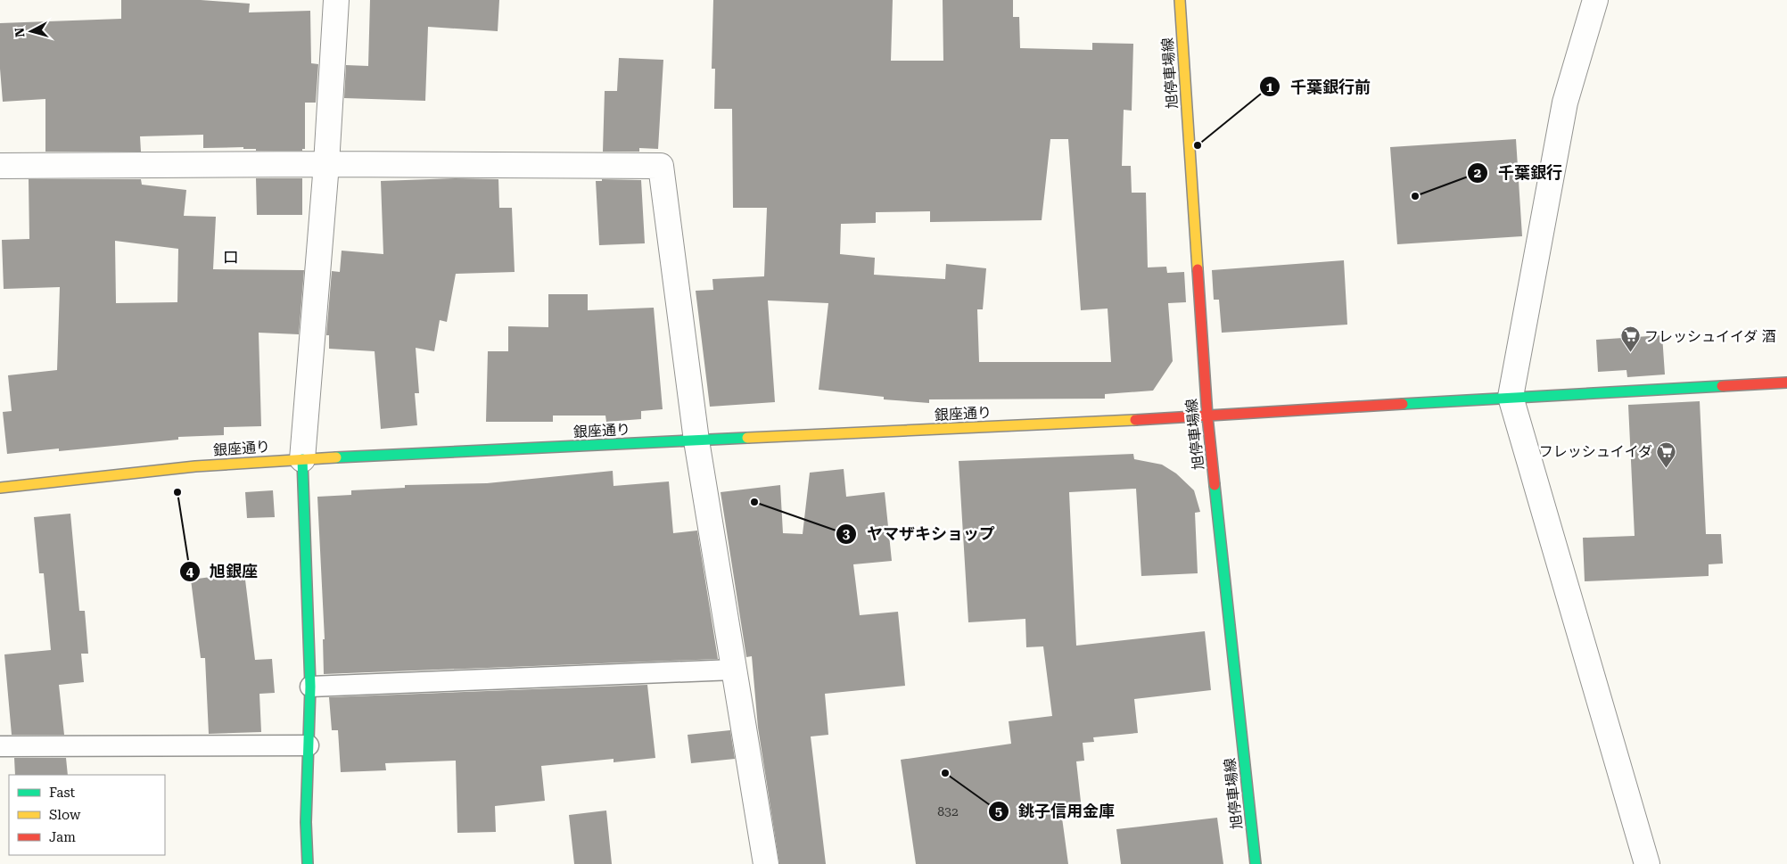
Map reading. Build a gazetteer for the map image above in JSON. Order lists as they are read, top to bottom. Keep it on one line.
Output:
{"streets":{"street":["旭停車場線","銀座通り"]},"crossings":[["旭停車場線","銀座通り"]],"districts":["ロ"],"places":{"other":["千葉銀行前","千葉銀行","旭銀座","ヤマザキショップ","銚子信用金庫"],"supermarket":["フレッシュイイダ 酒","フレッシュイイダ"]},"house_numbers":["832"],"legend":["Fast","Slow","Jam"],"north":"left"}
